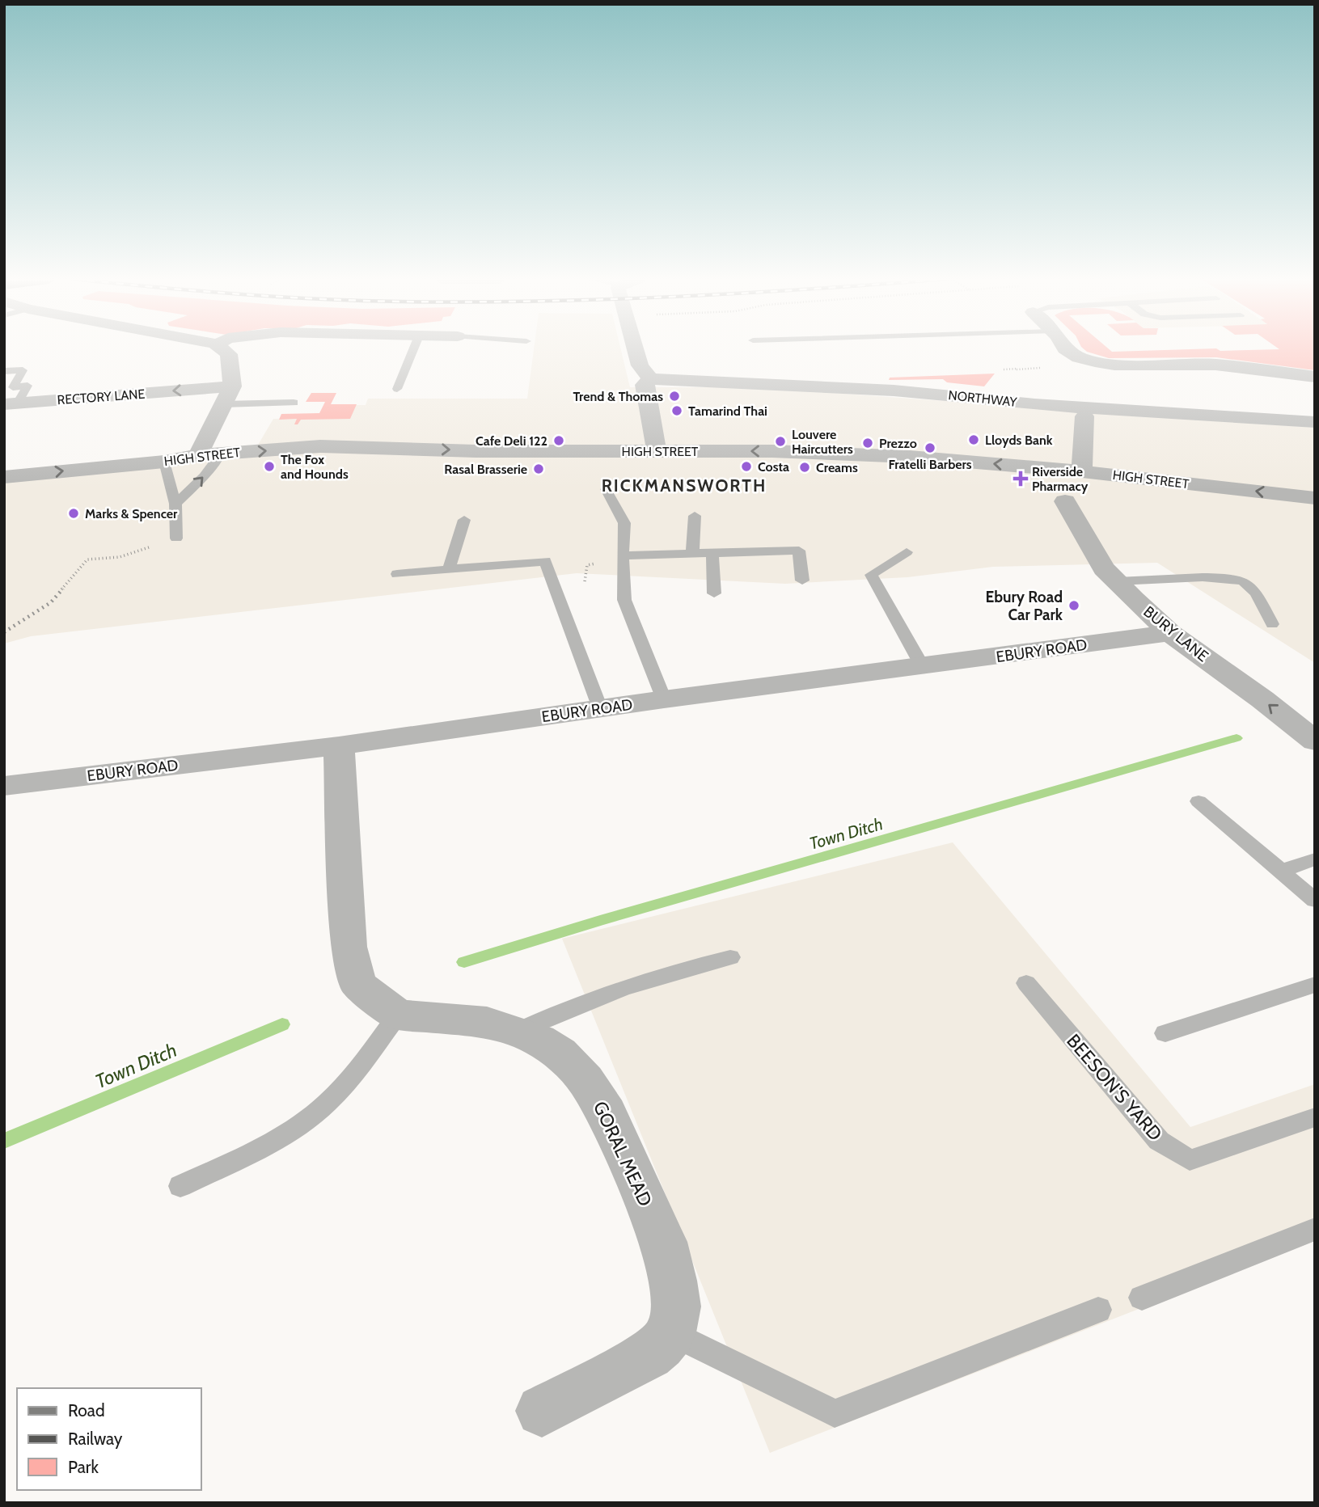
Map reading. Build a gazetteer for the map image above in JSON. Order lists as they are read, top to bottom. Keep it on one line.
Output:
{"streets":{"street":["RECTORY LANE","NORTHWAY","HIGH STREET","BURY LANE","EBURY ROAD","GORAL MEAD"],"lane":["BEESON'S YARD"]},"crossings":[["BURY LANE","EBURY ROAD"]],"one_way":["RECTORY LANE","BURY LANE"],"districts":["RICKMANSWORTH"],"water":["Town Ditch"],"places":{"other":["Trend & Thomas","Tamarind Thai","Lloyds Bank","Cafe Deli 122","Louvere Haircutters","Prezzo","Fratelli Barbers","The Fox and Hounds","Costa","Creams","Rasal Brasserie","Marks & Spencer","Ebury Road Car Park"],"health":["Riverside Pharmacy"]},"legend":["Road","Railway","Park"]}
